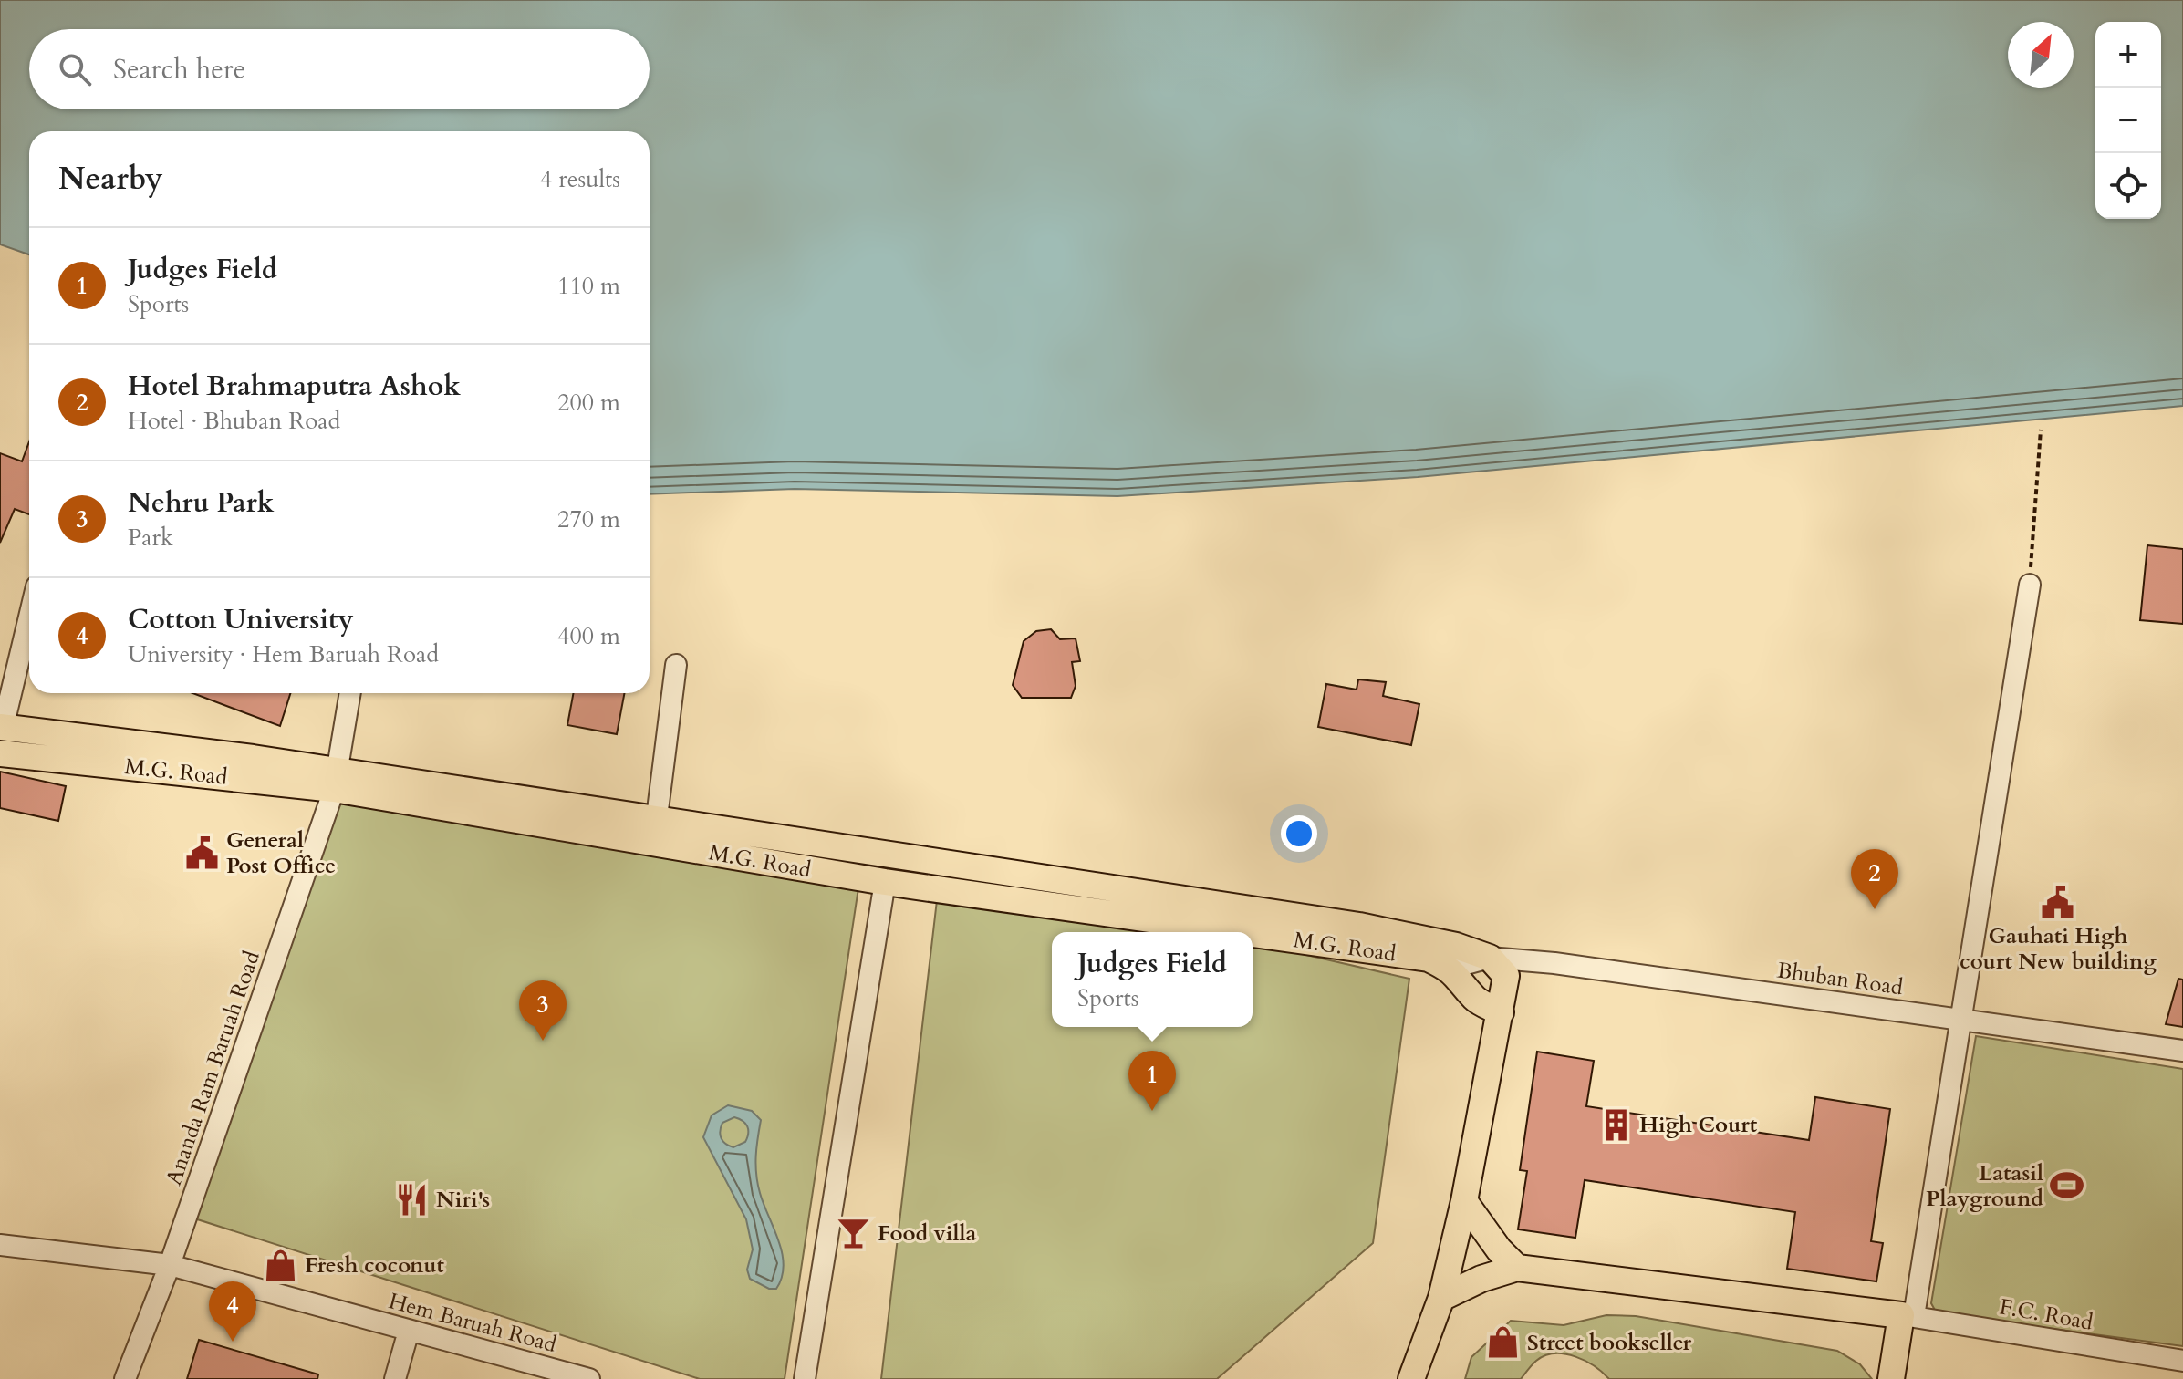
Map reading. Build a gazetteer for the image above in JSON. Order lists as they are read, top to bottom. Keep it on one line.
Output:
{"streets":{"main road":["M.G. Road"],"street":["Bhuban Road","Ananda Ram Baruah Road","F.C. Road","Hem Baruah Road"]},"crossings":[["M.G. Road","Ananda Ram Baruah Road"],["Ananda Ram Baruah Road","Hem Baruah Road"]],"places":{"public building":["General Post Office","Gauhati High court New building"],"building":["High Court"],"sports":["Latasil Playground"],"restaurant":["Niri's"],"bar":["Food villa"],"shop":["Fresh coconut","Street bookseller"]},"north":"top right","page":{"map_buttons":["+","−"],"search":"Search here","heading":["Nearby","4 results"],"list":[{"mark":"1","name":"Judges Field","note":"Sports","value":"110 m"},{"mark":"2","name":"Hotel Brahmaputra Ashok","note":"Hotel · Bhuban Road","value":"200 m"},{"mark":"3","name":"Nehru Park","note":"Park","value":"270 m"},{"mark":"4","name":"Cotton University","note":"University · Hem Baruah Road","value":"400 m"}],"pins":["2","3","1","4"],"popup":["Judges Field","Sports"]}}
